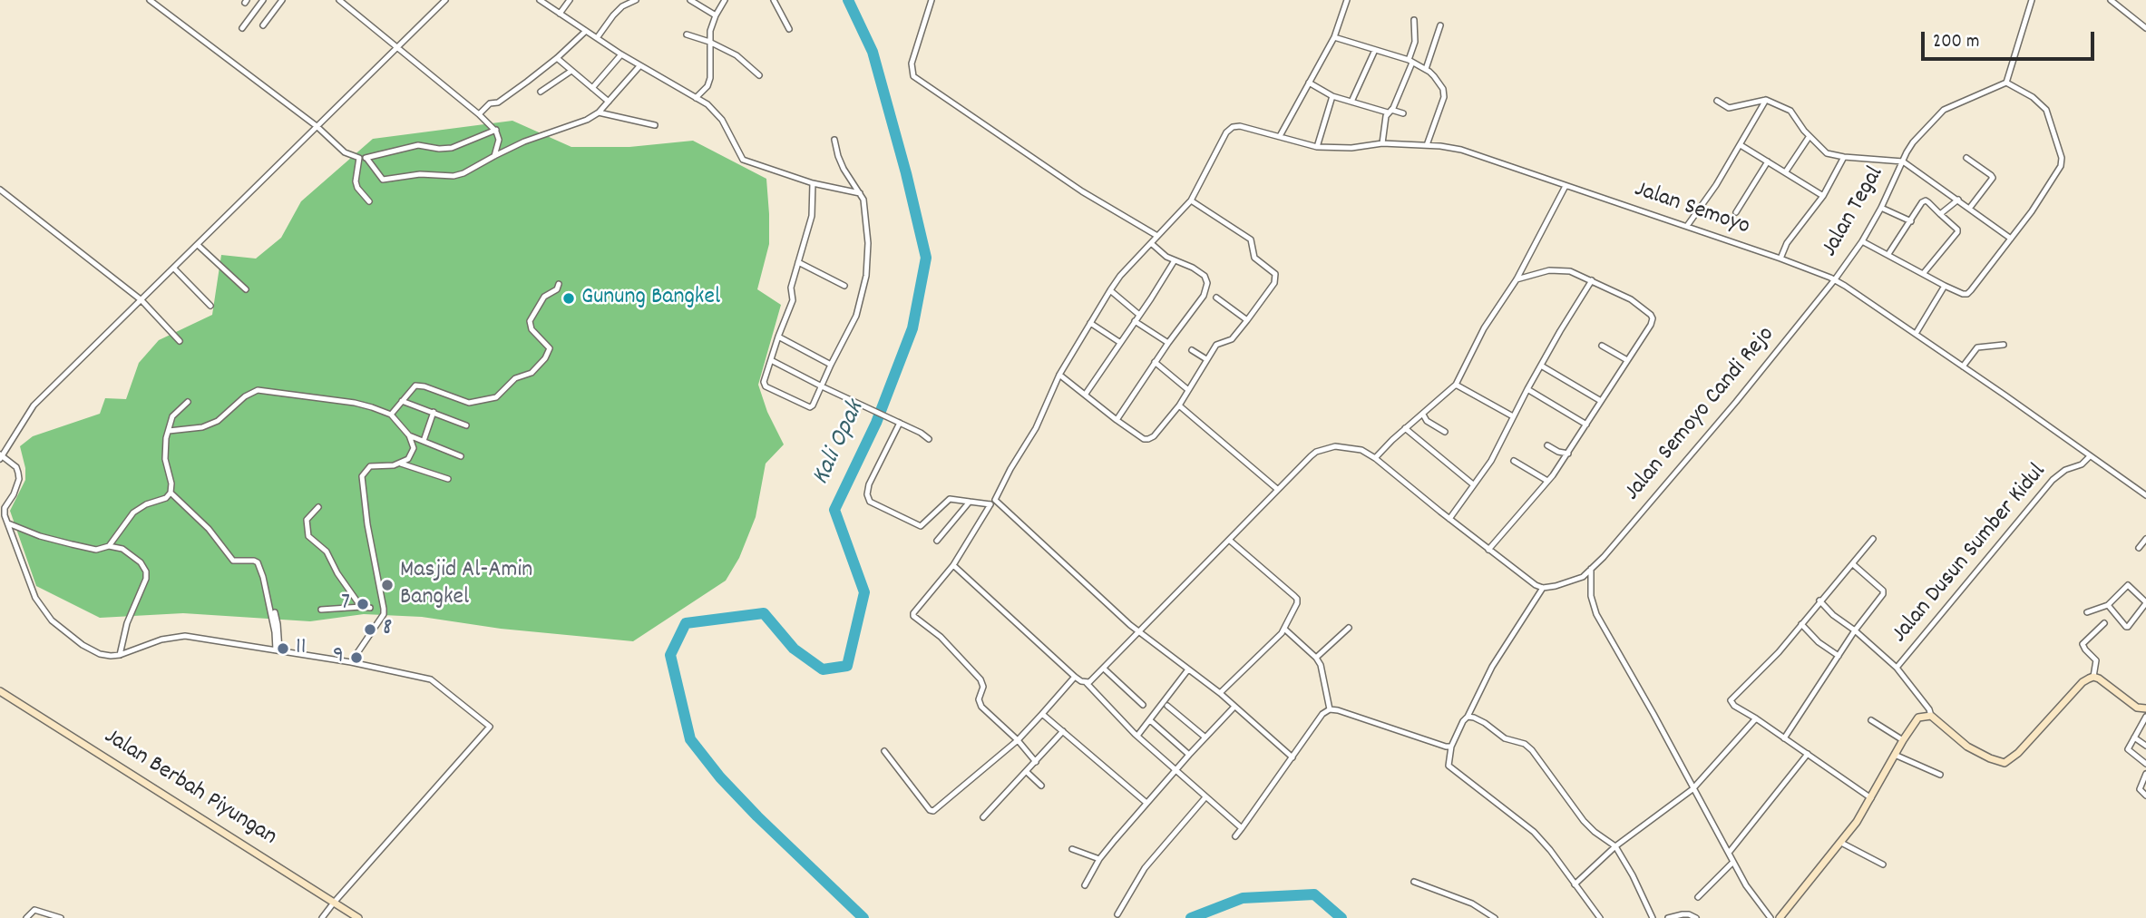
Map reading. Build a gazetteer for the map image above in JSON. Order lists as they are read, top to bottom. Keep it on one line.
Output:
{"streets":{"street":["Jalan Semoyo","Jalan Tegal","Jalan Semoyo Candi Rejo","Jalan Dusun Sumber Kidul","Jalan Berbah Piyungan"]},"crossings":[["Jalan Semoyo","Jalan Tegal"],["Jalan Semoyo","Jalan Semoyo Candi Rejo"],["Jalan Semoyo","Jalan Dusun Sumber Kidul"],["Jalan Tegal","Jalan Semoyo Candi Rejo"]],"water":["Kali Opak"],"places":["Gunung Bangkel","Masjid Al-Amin Bangkel","7","8","11","9"],"scale_bar":"200 m"}
